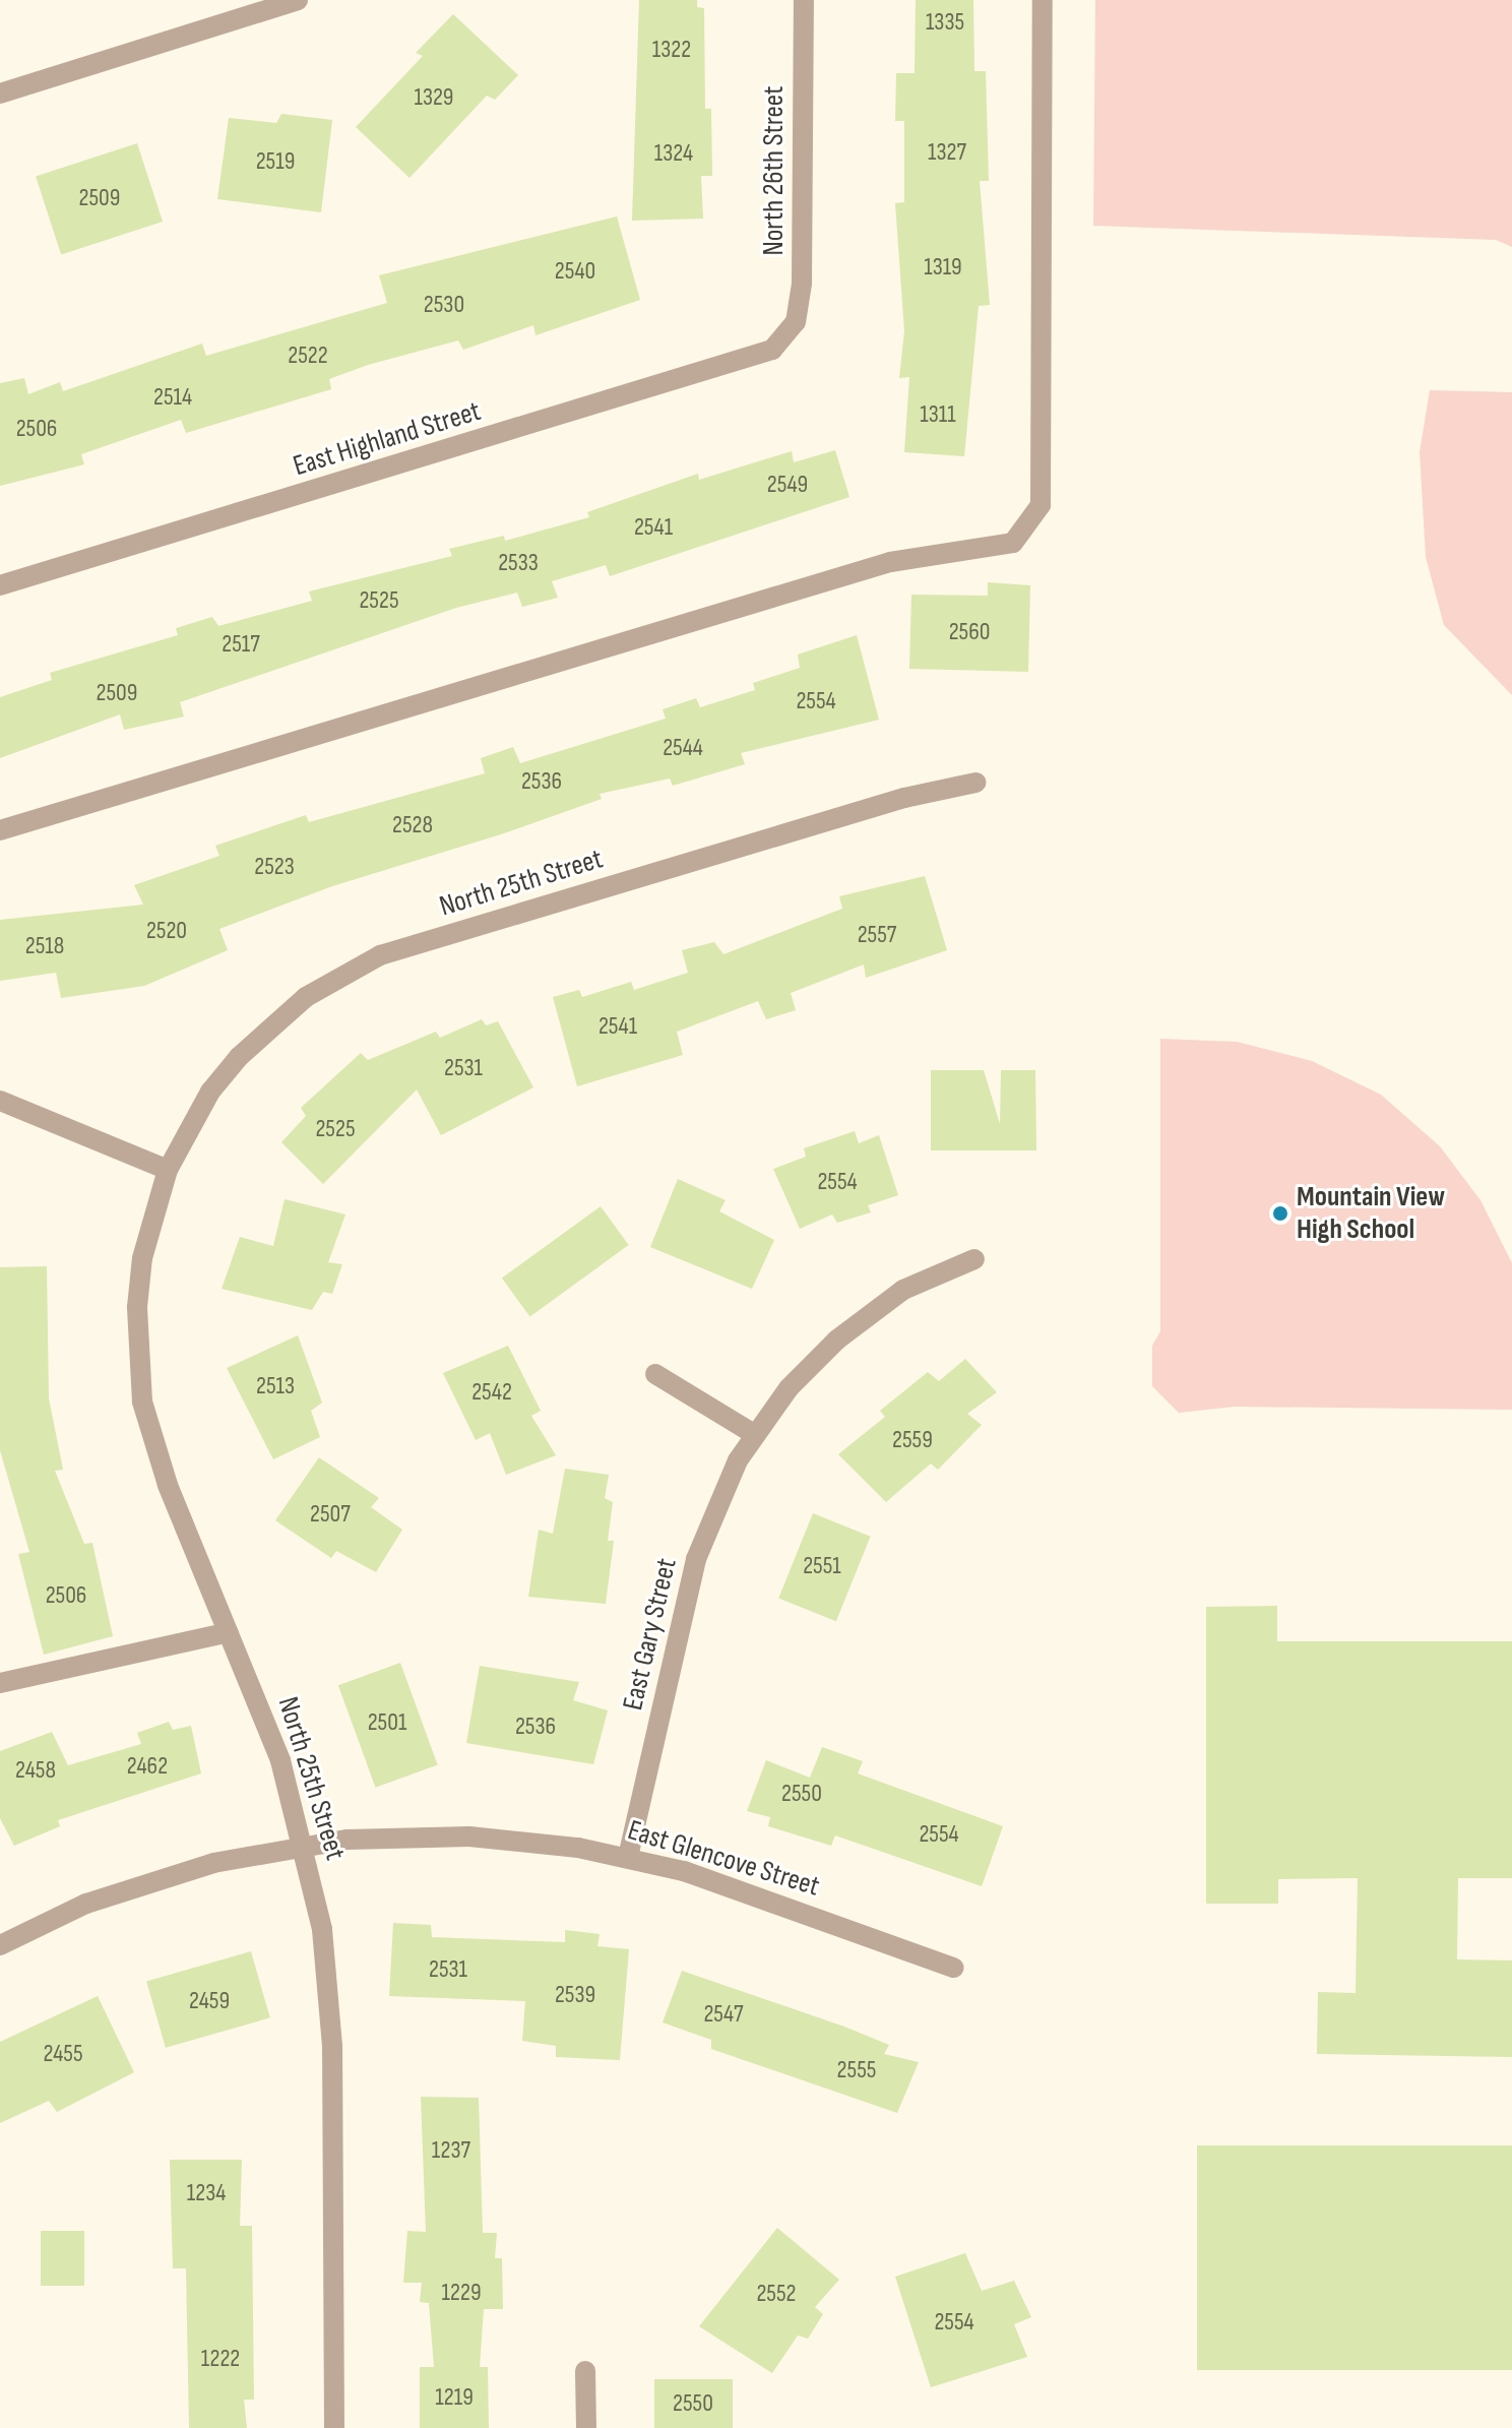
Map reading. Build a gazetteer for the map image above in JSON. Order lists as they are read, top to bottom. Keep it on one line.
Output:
{"streets":{"street":["North 26th Street","East Highland Street","North 25th Street","East Gary Street","East Glencove Street"]},"crossings":[["North 26th Street","East Highland Street"],["North 25th Street","East Glencove Street"],["East Gary Street","East Glencove Street"]],"places":["Mountain View High School"],"house_numbers":["1335","1322","1329","1327","1324","2519","2509","1319","2540","2530","2522","2514","1311","2506","2549","2541","2533","2525","2560","2517","2509","2554","2544","2536","2528","2523","2520","2557","2518","2541","2531","2525","2554","2513","2542","2559","2507","2551","2506","2501","2536","2462","2458","2550","2554","2531","2539","2459","2547","2455","2555","1237","1234","1229","2552","2554","1222","1219","2550"]}
